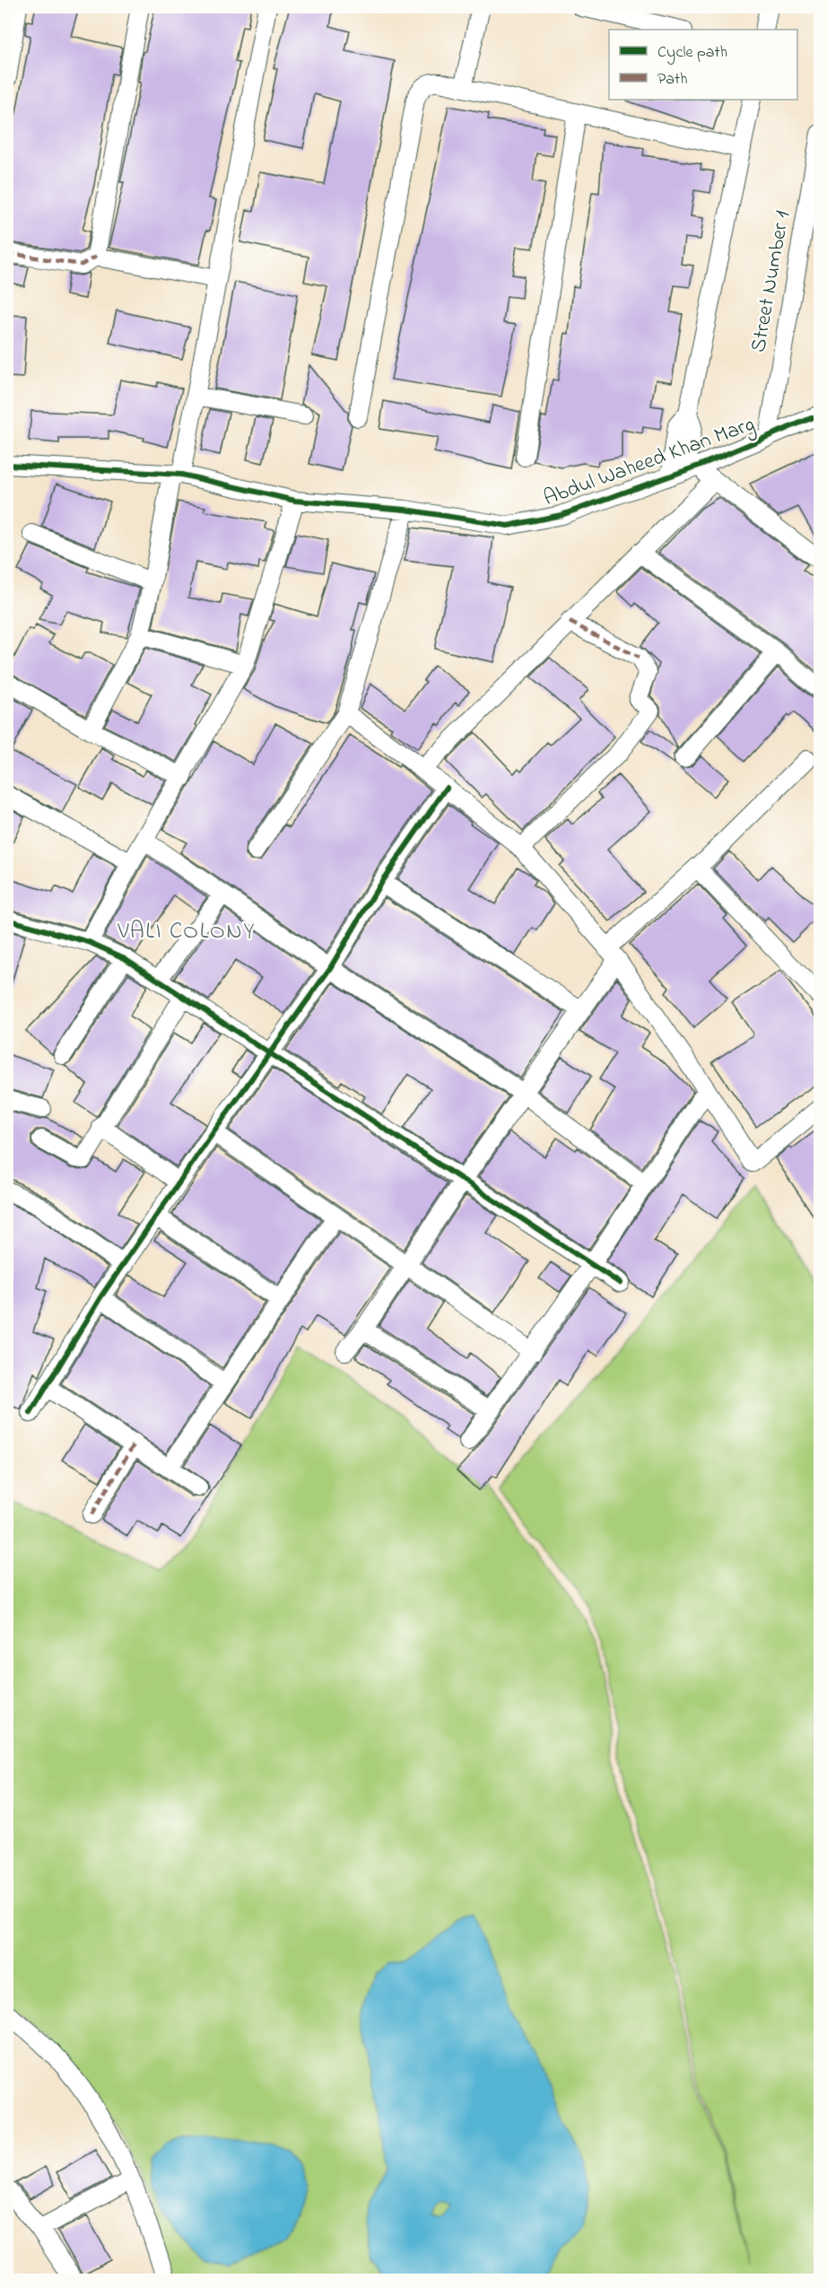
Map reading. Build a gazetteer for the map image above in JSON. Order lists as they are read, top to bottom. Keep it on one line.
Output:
{"streets":{"street":["Street Number 1","Abdul Waheed Khan Marg"]},"crossings":[["Street Number 1","Abdul Waheed Khan Marg"]],"districts":["VALI COLONY"],"legend":["Cycle path","Path"]}
